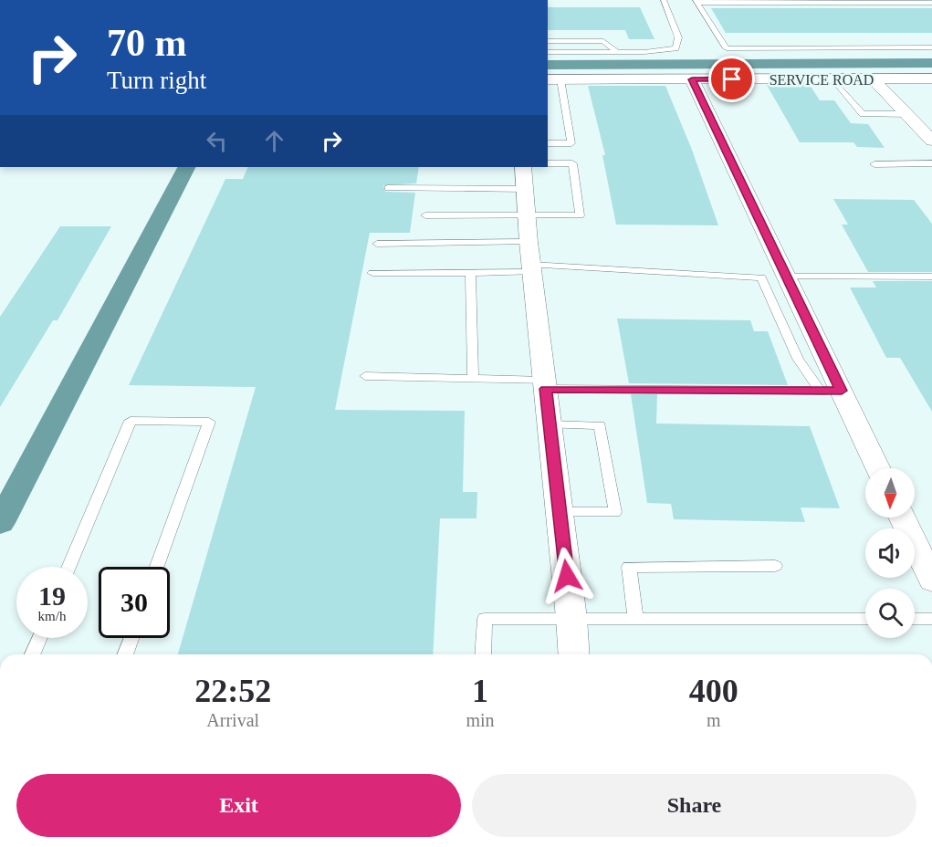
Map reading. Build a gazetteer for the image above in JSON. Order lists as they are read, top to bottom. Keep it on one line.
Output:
{"streets":{"street":["SERVICE ROAD"]},"north":"bottom","page":{"turn":["70 m","Turn right"],"speed":"19 km/h","limit":"30","eta":["22:52","Arrival","1","min","400","m"],"buttons":["Exit","Share"]}}
